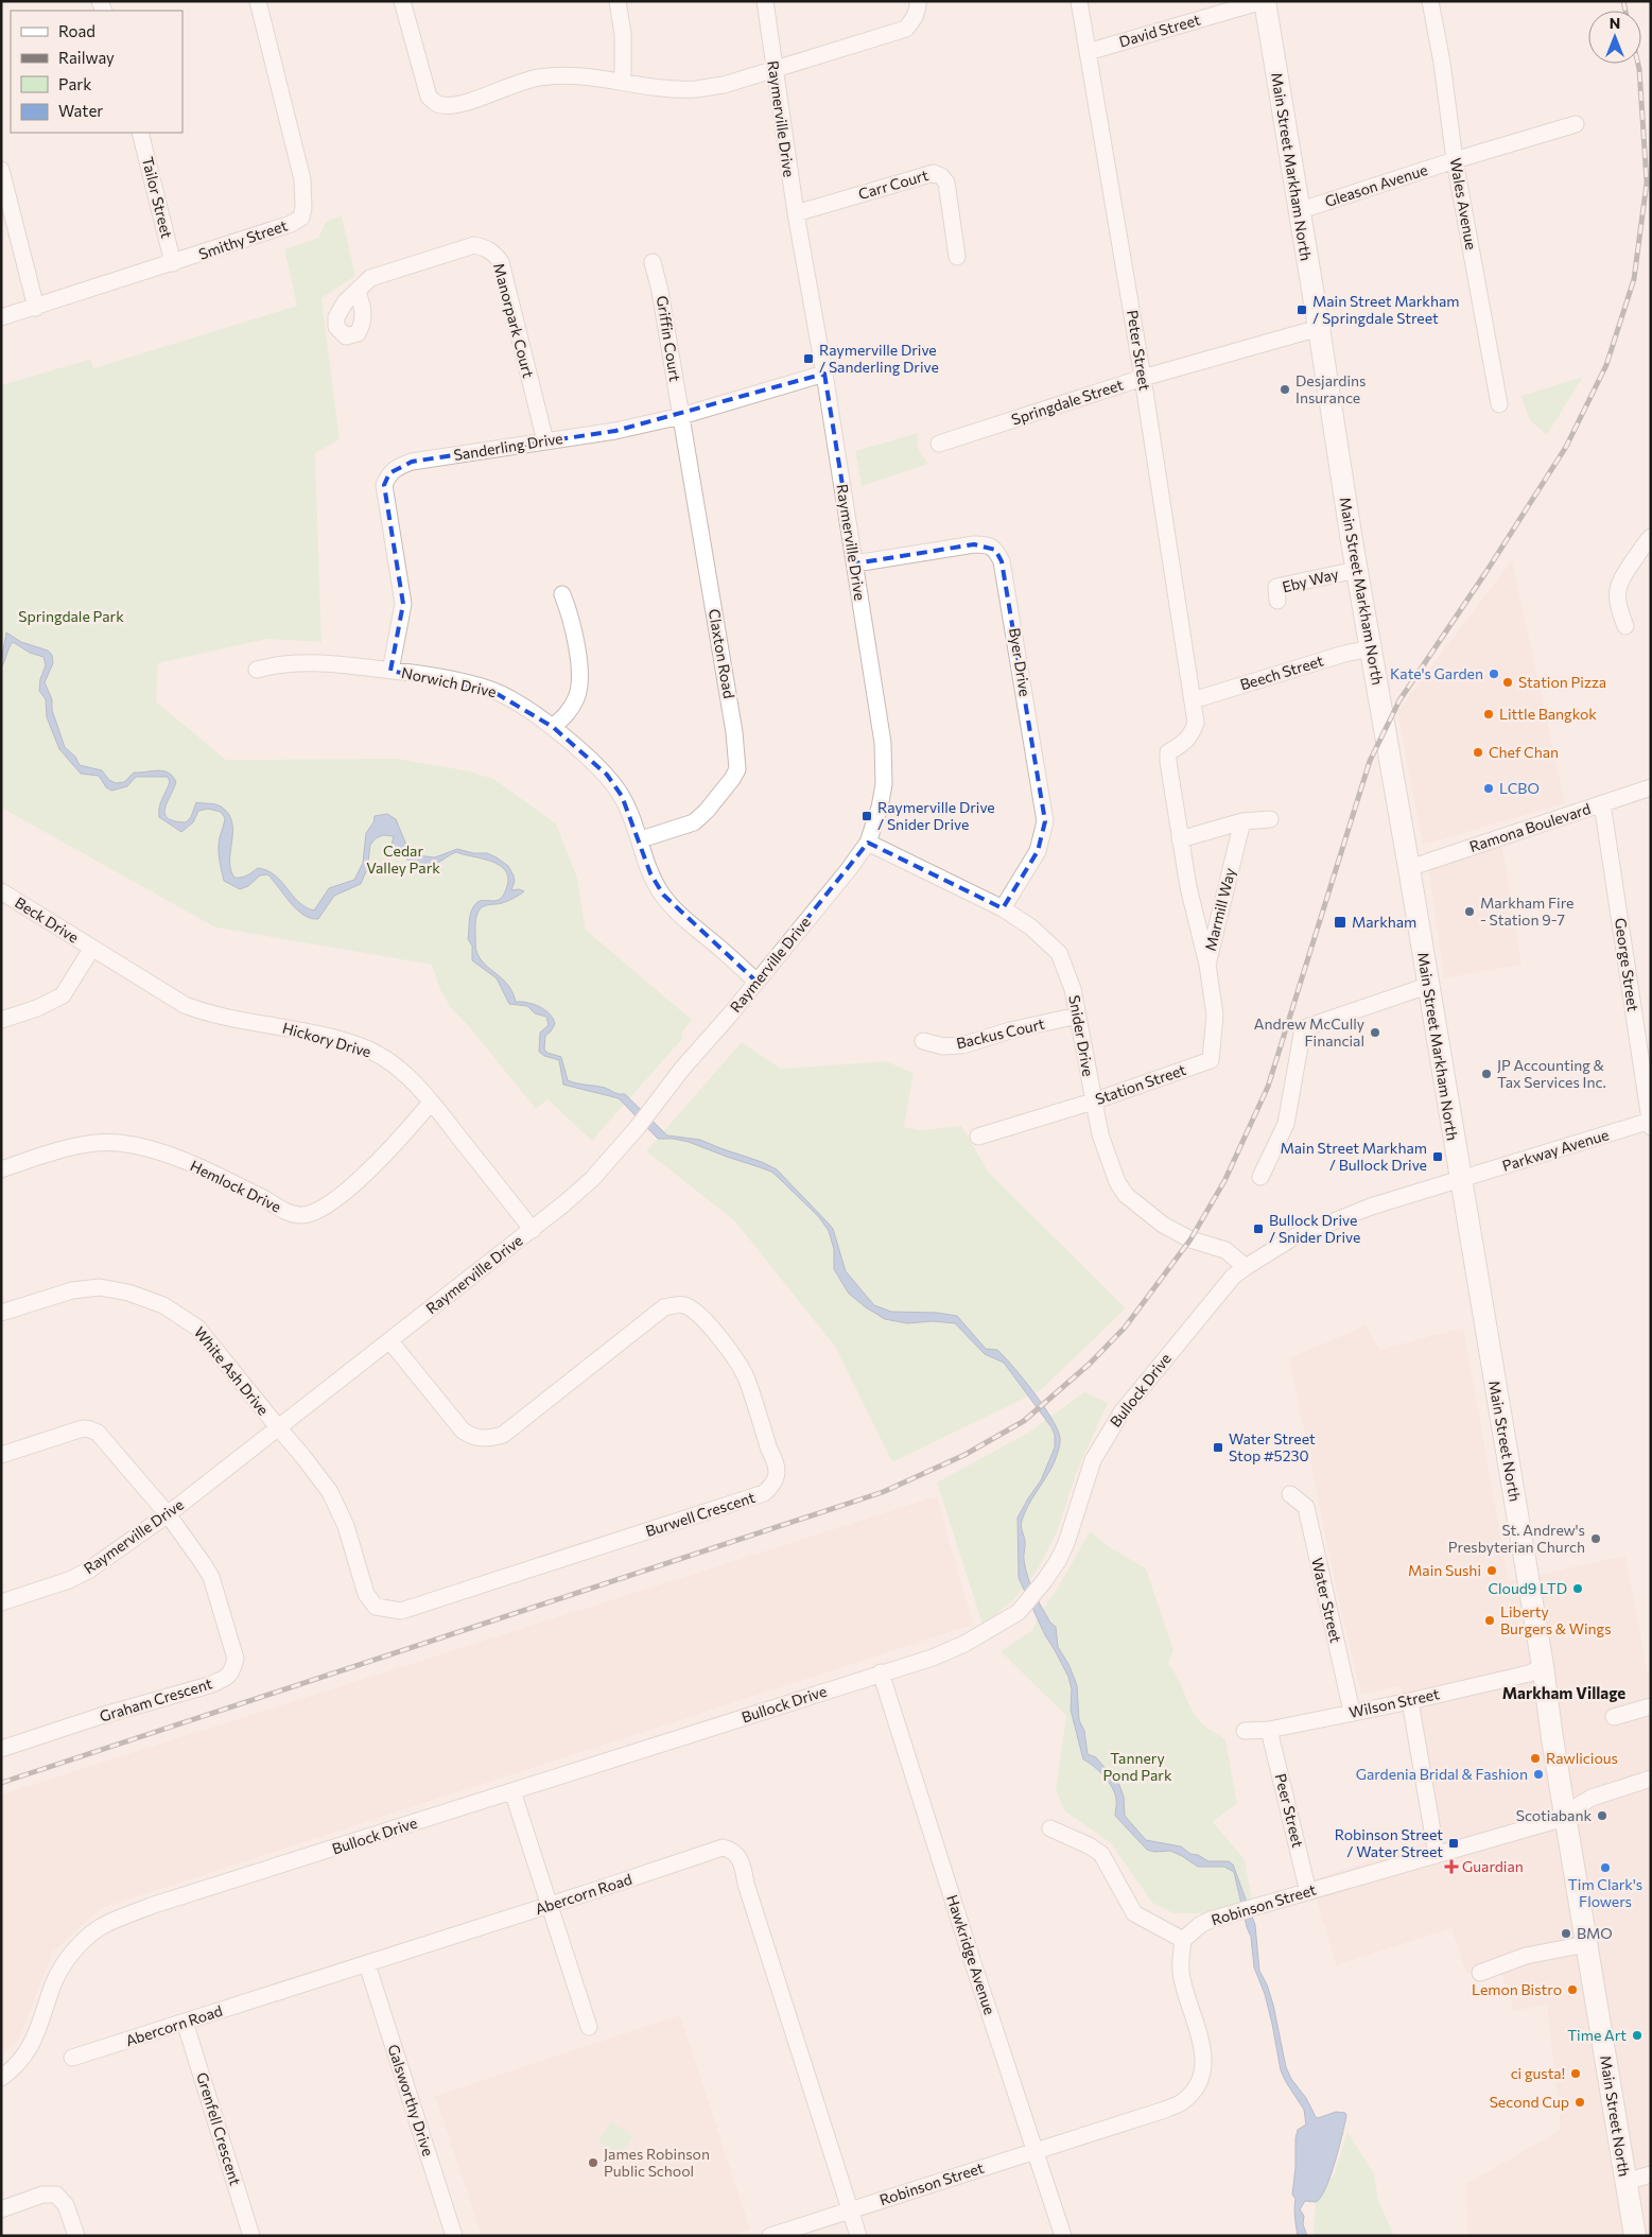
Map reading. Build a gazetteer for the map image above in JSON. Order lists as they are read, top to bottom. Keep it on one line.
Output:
{"streets":{"main road":["Main Street Markham North","Main Street North"],"street":["David Street","Raymerville Drive","Carr Court","Gleason Avenue","Tailor Street","Wales Avenue","Smithy Street","Manorpark Court","Griffin Court","Peter Street","Springdale Street","Sanderling Drive","Eby Way","Claxton Road","Byer Drive","Beech Street","Norwich Drive","Ramona Boulevard","Marmill Way","Beck Drive","George Street","Backus Court","Snider Drive","Hickory Drive","Station Street","Parkway Avenue","Hemlock Drive","White Ash Drive","Bullock Drive","Burwell Crescent","Water Street","Graham Crescent","Wilson Street","Peer Street","Abercorn Road","Robinson Street","Hawkridge Avenue","Galsworthy Drive","Grenfell Crescent"]},"crossings":[["David Street","Main Street Markham North"],["David Street","Peter Street"],["Raymerville Drive","Carr Court"],["Raymerville Drive","Sanderling Drive"],["Raymerville Drive","Byer Drive"],["Raymerville Drive","Norwich Drive"],["Raymerville Drive","Snider Drive"],["Raymerville Drive","Hickory Drive"],["Raymerville Drive","White Ash Drive"],["Raymerville Drive","Burwell Crescent"],["Raymerville Drive","Graham Crescent"],["Main Street Markham North","Gleason Avenue"],["Main Street Markham North","Springdale Street"],["Main Street Markham North","Eby Way"],["Main Street Markham North","Beech Street"],["Main Street Markham North","Ramona Boulevard"],["Main Street Markham North","Parkway Avenue"],["Main Street Markham North","Bullock Drive"],["Main Street Markham North","Main Street North"],["Gleason Avenue","Wales Avenue"],["Tailor Street","Smithy Street"],["Manorpark Court","Sanderling Drive"],["Griffin Court","Sanderling Drive"],["Griffin Court","Claxton Road"],["Peter Street","Springdale Street"],["Peter Street","Beech Street"],["Peter Street","Marmill Way"],["Sanderling Drive","Claxton Road"],["Sanderling Drive","Norwich Drive"],["Claxton Road","Norwich Drive"],["Byer Drive","Snider Drive"],["Beech Street","Marmill Way"],["Ramona Boulevard","George Street"],["Marmill Way","Station Street"],["Beck Drive","Hickory Drive"],["George Street","Parkway Avenue"],["Backus Court","Snider Drive"],["Snider Drive","Station Street"],["Snider Drive","Bullock Drive"],["Hickory Drive","Hemlock Drive"],["Parkway Avenue","Bullock Drive"],["Parkway Avenue","Main Street North"],["White Ash Drive","Burwell Crescent"],["Bullock Drive","Main Street North"],["Bullock Drive","Hawkridge Avenue"],["Main Street North","Wilson Street"],["Main Street North","Robinson Street"],["Water Street","Wilson Street"],["Wilson Street","Peer Street"],["Peer Street","Robinson Street"],["Abercorn Road","Robinson Street"],["Abercorn Road","Galsworthy Drive"],["Abercorn Road","Grenfell Crescent"],["Robinson Street","Hawkridge Avenue"]],"districts":["Markham Village"],"parks":["Springdale Park","Cedar Valley Park","Tannery Pond Park"],"places":{"transit":["Main Street Markham / Springdale Street","Raymerville Drive / Sanderling Drive","Raymerville Drive / Snider Drive","Markham","Main Street Markham / Bullock Drive","Bullock Drive / Snider Drive","Water Street Stop #5230","Robinson Street / Water Street"],"other":["Desjardins Insurance","Kate's Garden","Station Pizza","Little Bangkok","Chef Chan","LCBO","Markham Fire - Station 9-7","Andrew McCully Financial","JP Accounting & Tax Services Inc.","St. Andrew's Presbyterian Church","Main Sushi","Cloud9 LTD","Liberty Burgers & Wings","Rawlicious","Gardenia Bridal & Fashion","Scotiabank","Tim Clark's Flowers","BMO","Lemon Bistro","Time Art","ci gusta!","Second Cup","James Robinson Public School"],"health":["Guardian"]},"legend":["Road","Railway","Park","Water"],"north":"top"}
